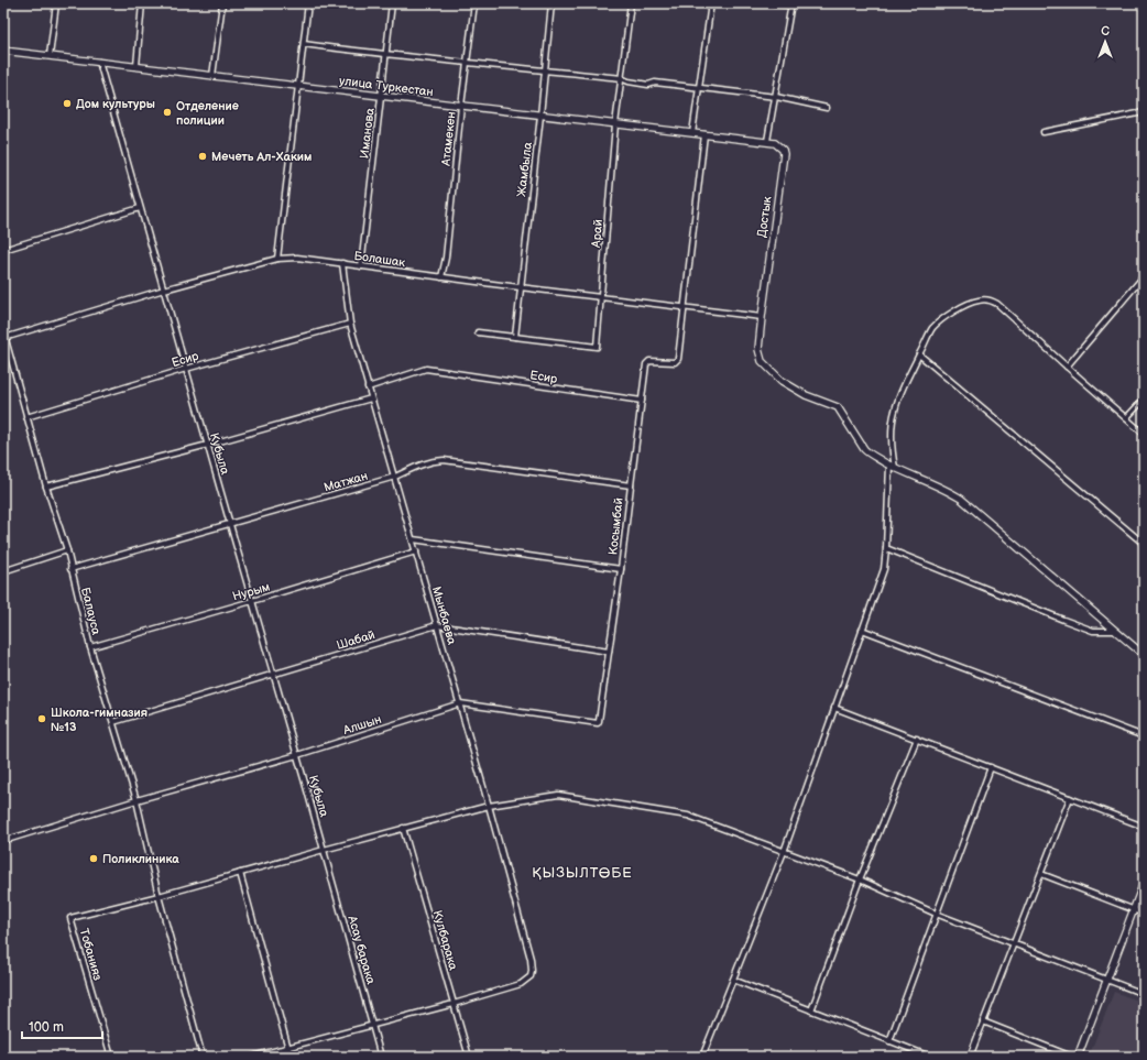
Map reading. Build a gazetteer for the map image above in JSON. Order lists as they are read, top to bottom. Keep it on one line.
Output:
{"streets":{"street":["улица Туркестан","Иманова","Атамекен","Жамбыла","Достык","Арай","Болашак","Есир","Кубыла","Матжан","Косымбай","Нурым","Балауса","Мынбаева","Шабай","Алшын","Кулбарака","Асау барака","Тобанияз"]},"crossings":[["улица Туркестан","Иманова"],["улица Туркестан","Атамекен"],["улица Туркестан","Жамбыла"],["улица Туркестан","Достык"],["улица Туркестан","Арай"],["улица Туркестан","Кубыла"],["Иманова","Болашак"],["Атамекен","Болашак"],["Жамбыла","Арай"],["Жамбыла","Болашак"],["Достык","Болашак"],["Арай","Болашак"],["Болашак","Кубыла"],["Болашак","Косымбай"],["Болашак","Балауса"],["Болашак","Мынбаева"],["Есир","Кубыла"],["Есир","Косымбай"],["Есир","Балауса"],["Есир","Мынбаева"],["Кубыла","Матжан"],["Кубыла","Нурым"],["Кубыла","Шабай"],["Кубыла","Алшын"],["Кубыла","Асау барака"],["Матжан","Косымбай"],["Матжан","Балауса"],["Матжан","Мынбаева"],["Косымбай","Шабай"],["Косымбай","Алшын"],["Нурым","Балауса"],["Нурым","Мынбаева"],["Балауса","Шабай"],["Балауса","Алшын"],["Балауса","Тобанияз"],["Мынбаева","Шабай"],["Мынбаева","Алшын"],["Мынбаева","Кулбарака"]],"districts":["ҚЫЗЫЛТӨБЕ"],"places":["Дом культуры","Отделение полиции","Мечеть Ал-Хаким","Школа-гимназия №13","Поликлиника"],"scale_bar":"100 m","north":"top"}
